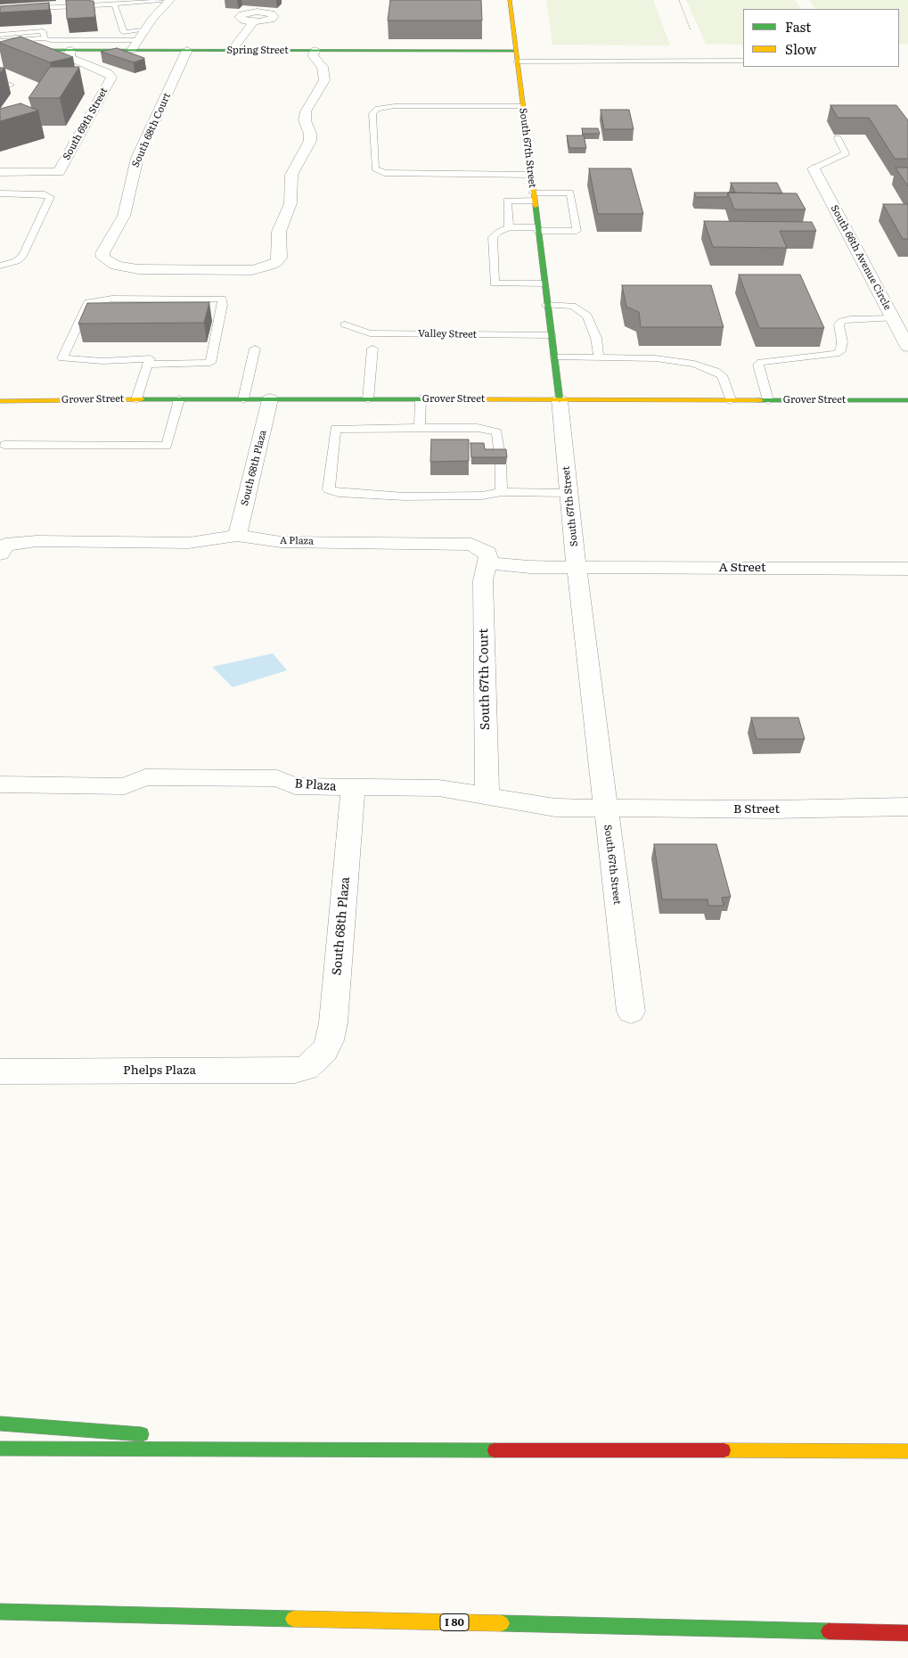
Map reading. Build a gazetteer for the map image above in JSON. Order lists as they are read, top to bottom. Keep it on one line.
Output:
{"streets":{"main road":["Spring Street","South 67th Street","Grover Street","I 80"],"street":["South 69th Street","South 68th Court","South 66th Avenue Circle","South 68th Plaza","A Plaza","A Street","South 67th Court","B Plaza","B Street","Phelps Plaza"],"lane":["Valley Street"]},"crossings":[["Spring Street","South 69th Street"],["Spring Street","South 68th Court"],["Spring Street","South 67th Street"],["South 67th Street","Valley Street"],["South 67th Street","Grover Street"],["South 67th Street","A Street"],["South 67th Street","B Plaza"],["South 67th Street","B Street"],["Grover Street","South 68th Plaza"],["South 68th Plaza","A Plaza"],["South 68th Plaza","B Plaza"],["South 68th Plaza","Phelps Plaza"],["A Plaza","South 67th Court"],["South 67th Court","B Plaza"],["B Plaza","B Street"]],"legend":["Fast","Slow"]}
